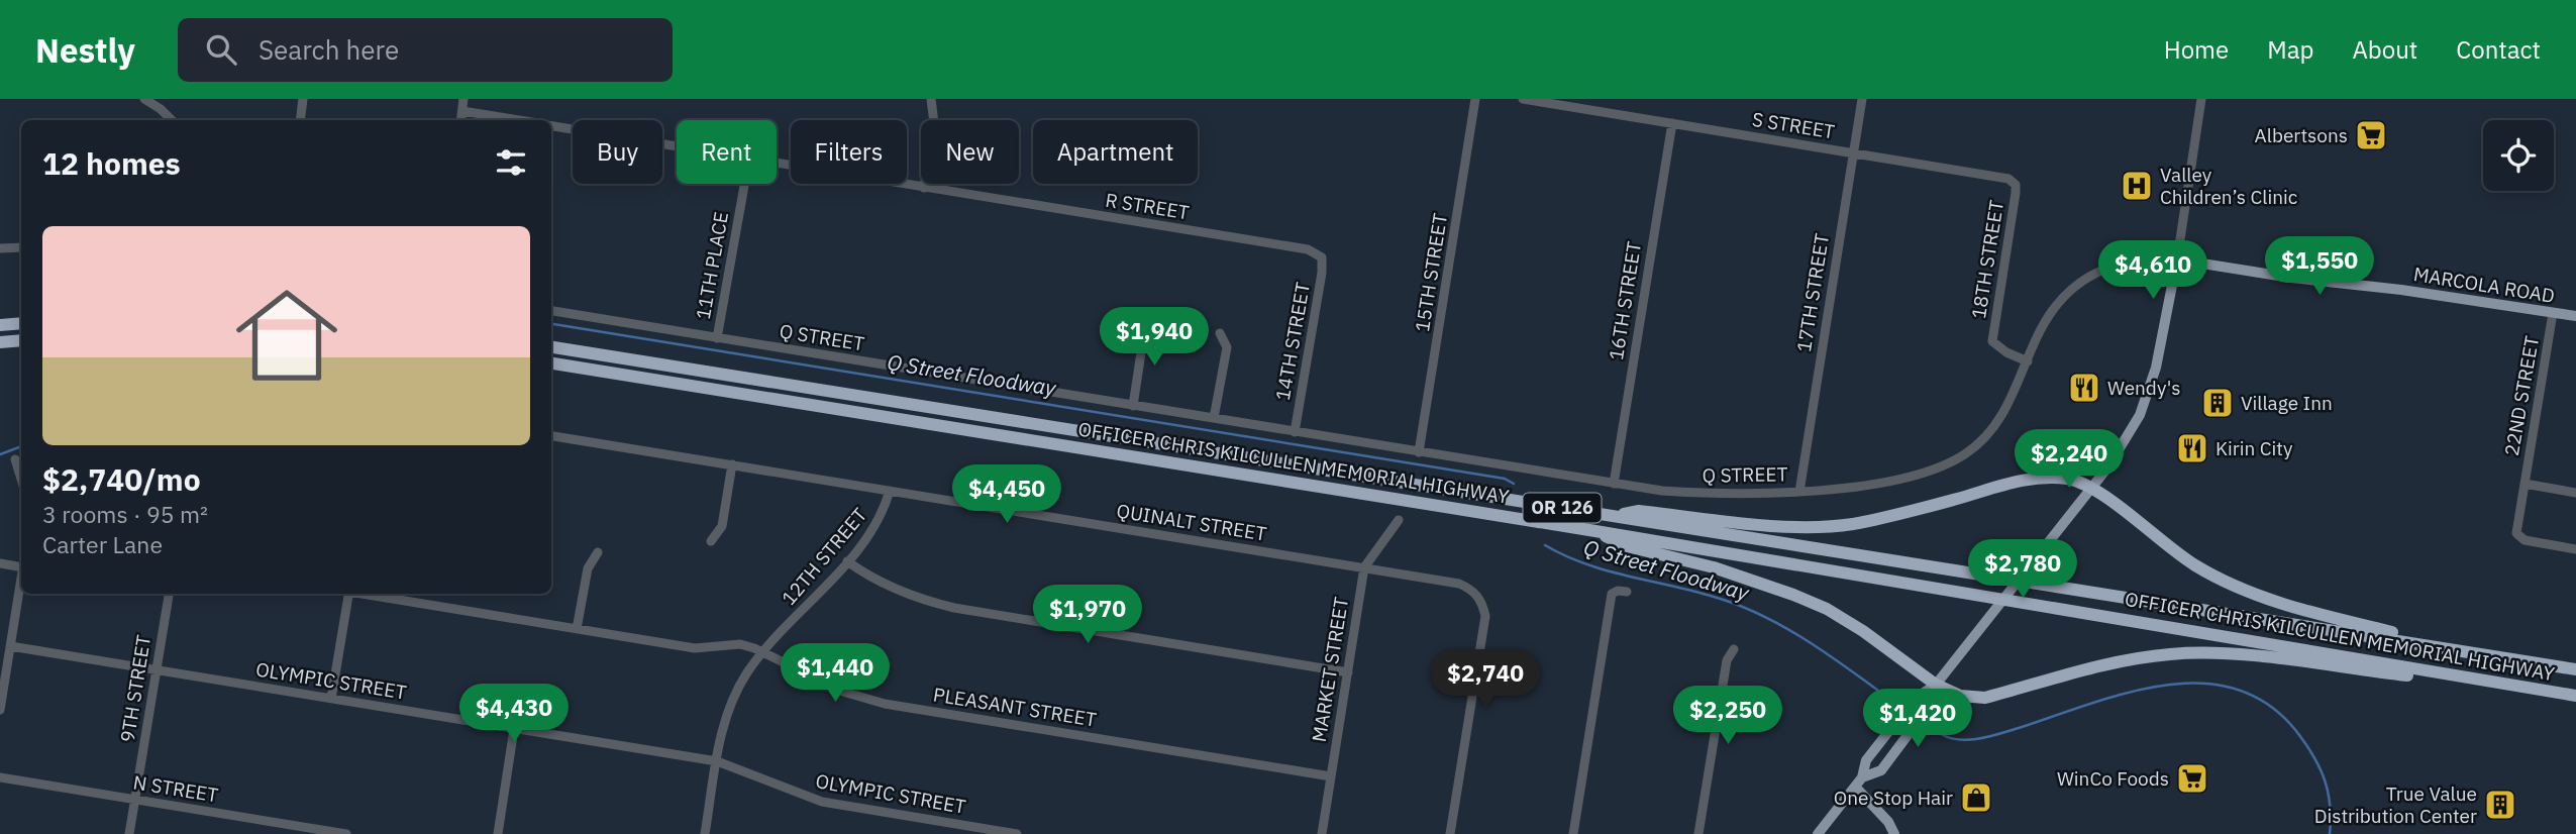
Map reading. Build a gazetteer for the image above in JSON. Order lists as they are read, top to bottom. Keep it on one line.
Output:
{"streets":{"highway":["OFFICER CHRIS KILCULLEN MEMORIAL HIGHWAY","OR 126"],"main road":["MARCOLA ROAD"],"street":["S STREET","R STREET","18TH STREET","11TH PLACE","15TH STREET","17TH STREET","16TH STREET","Q STREET","14TH STREET","22ND STREET","QUINALT STREET","12TH STREET","MARKET STREET","OLYMPIC STREET","9TH STREET","PLEASANT STREET","N STREET"]},"crossings":[["S STREET","18TH STREET"],["S STREET","17TH STREET"],["S STREET","16TH STREET"],["R STREET","14TH STREET"],["18TH STREET","Q STREET"],["11TH PLACE","Q STREET"],["15TH STREET","Q STREET"],["MARCOLA ROAD","Q STREET"],["MARCOLA ROAD","22ND STREET"],["17TH STREET","Q STREET"],["16TH STREET","Q STREET"],["Q STREET","14TH STREET"],["QUINALT STREET","12TH STREET"],["QUINALT STREET","MARKET STREET"],["12TH STREET","OLYMPIC STREET"],["12TH STREET","PLEASANT STREET"],["MARKET STREET","PLEASANT STREET"],["OLYMPIC STREET","9TH STREET"],["9TH STREET","N STREET"]],"water":["Q Street Floodway"],"places":{"supermarket":["Albertsons","WinCo Foods"],"hospital":["Valley Children’s Clinic"],"restaurant":["Wendy's","Kirin City"],"building":["Village Inn","True Value Distribution Center"],"shop":["One Stop Hair"]},"page":{"header":"Nestly","search":"Search here","nav":["Home","Map","About","Contact"],"chip":["Buy","Rent","Filters","New","Apartment"],"heading":"12 homes","list":[{"name":"$2,740/mo","note":"3 rooms · 95 m² · Carter Lane"}],"price":["$1,550","$4,610","$1,940","$2,240","$4,450","$2,780","$1,970","$1,440","$2,740","$4,430","$2,250","$1,420"]}}
